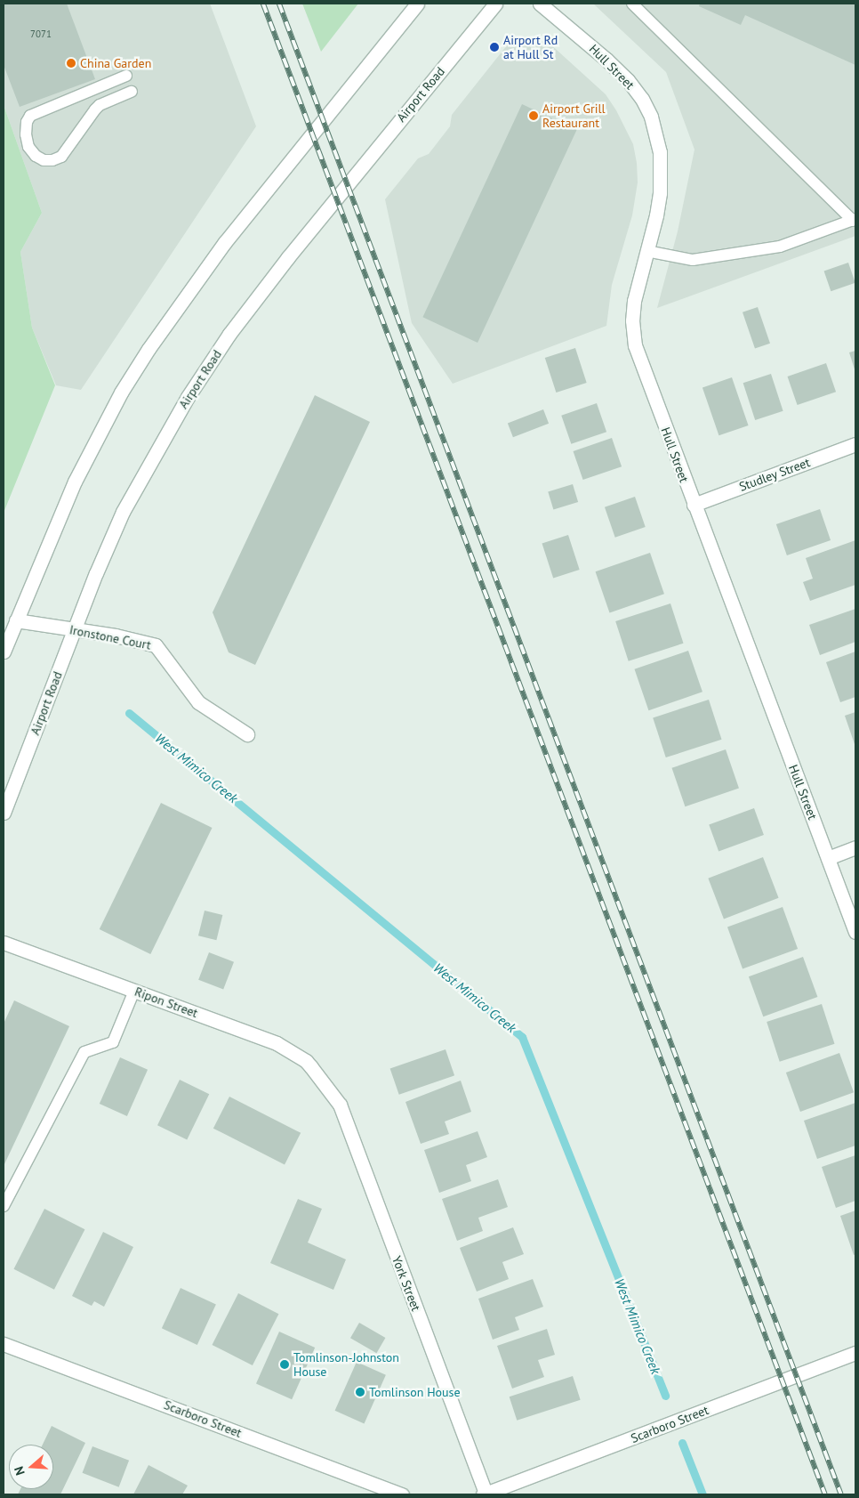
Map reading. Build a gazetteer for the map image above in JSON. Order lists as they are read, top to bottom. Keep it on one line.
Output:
{"streets":{"street":["Hull Street","Airport Road","Studley Street","Ironstone Court","Ripon Street","York Street","Scarboro Street"]},"crossings":[["Hull Street","Studley Street"],["Airport Road","Ironstone Court"],["Ripon Street","York Street"],["York Street","Scarboro Street"]],"water":["West Mimico Creek"],"places":["Airport Rd at Hull St","China Garden","Airport Grill Restaurant","Tomlinson-Johnston House","Tomlinson House"],"house_numbers":["7071"],"north":"left"}
